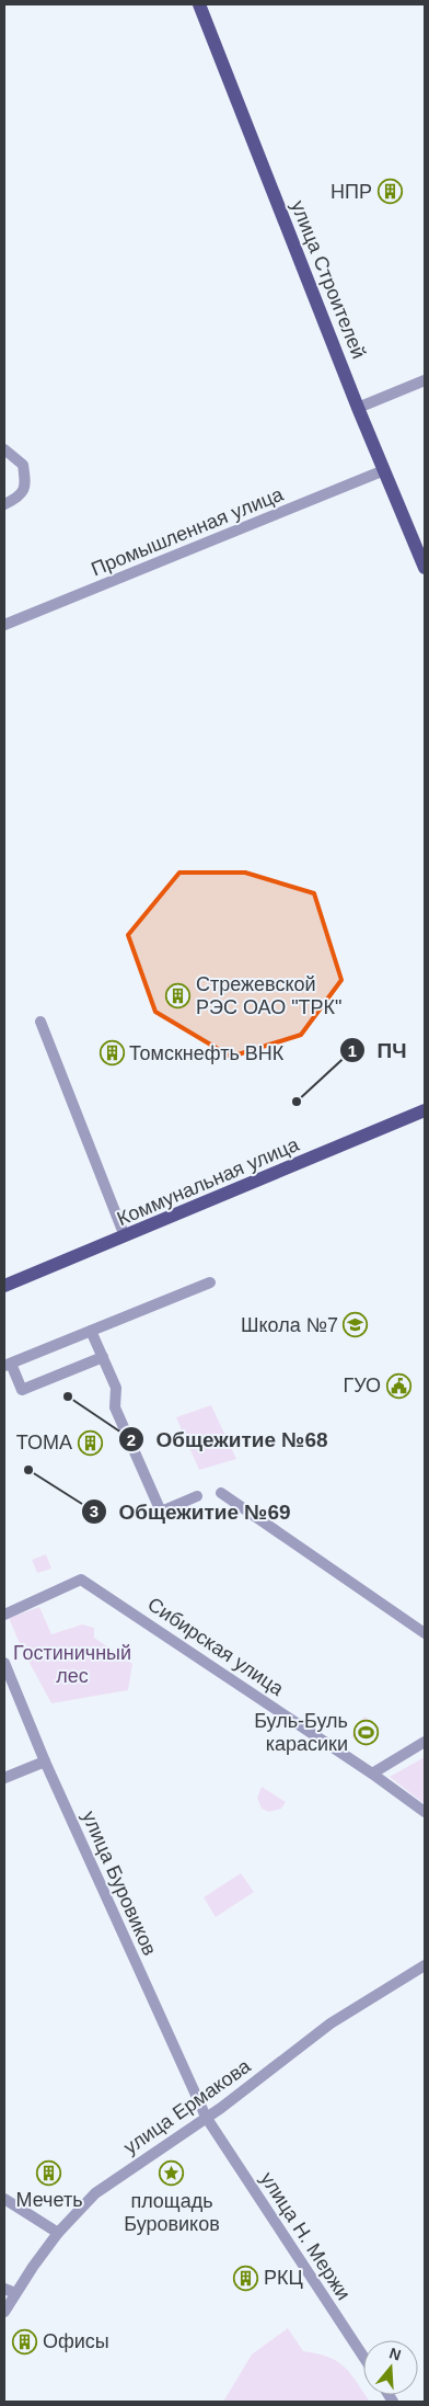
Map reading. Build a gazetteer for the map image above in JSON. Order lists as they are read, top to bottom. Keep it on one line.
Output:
{"streets":{"main road":["улица Строителей","Коммунальная улица"],"street":["Промышленная улица","Сибирская улица","улица Буровиков","улица Ермакова","улица Н. Мержи"]},"crossings":[["улица Строителей","Промышленная улица"],["улица Буровиков","улица Ермакова"],["улица Буровиков","улица Н. Мержи"],["улица Ермакова","улица Н. Мержи"]],"parks":["Гостиничный лес"],"places":{"building":["НПР","Стрежевской РЭС ОАО \"ТРК\"","Томскнефть ВНК","ТОМА","Мечеть","РКЦ","Офисы"],"other":["ПЧ","Общежитие №68","Общежитие №69"],"school or university":["Школа №7"],"public building":["ГУО"],"sports":["Буль-Буль карасики"],"place":["площадь Буровиков"]},"north":"top"}
